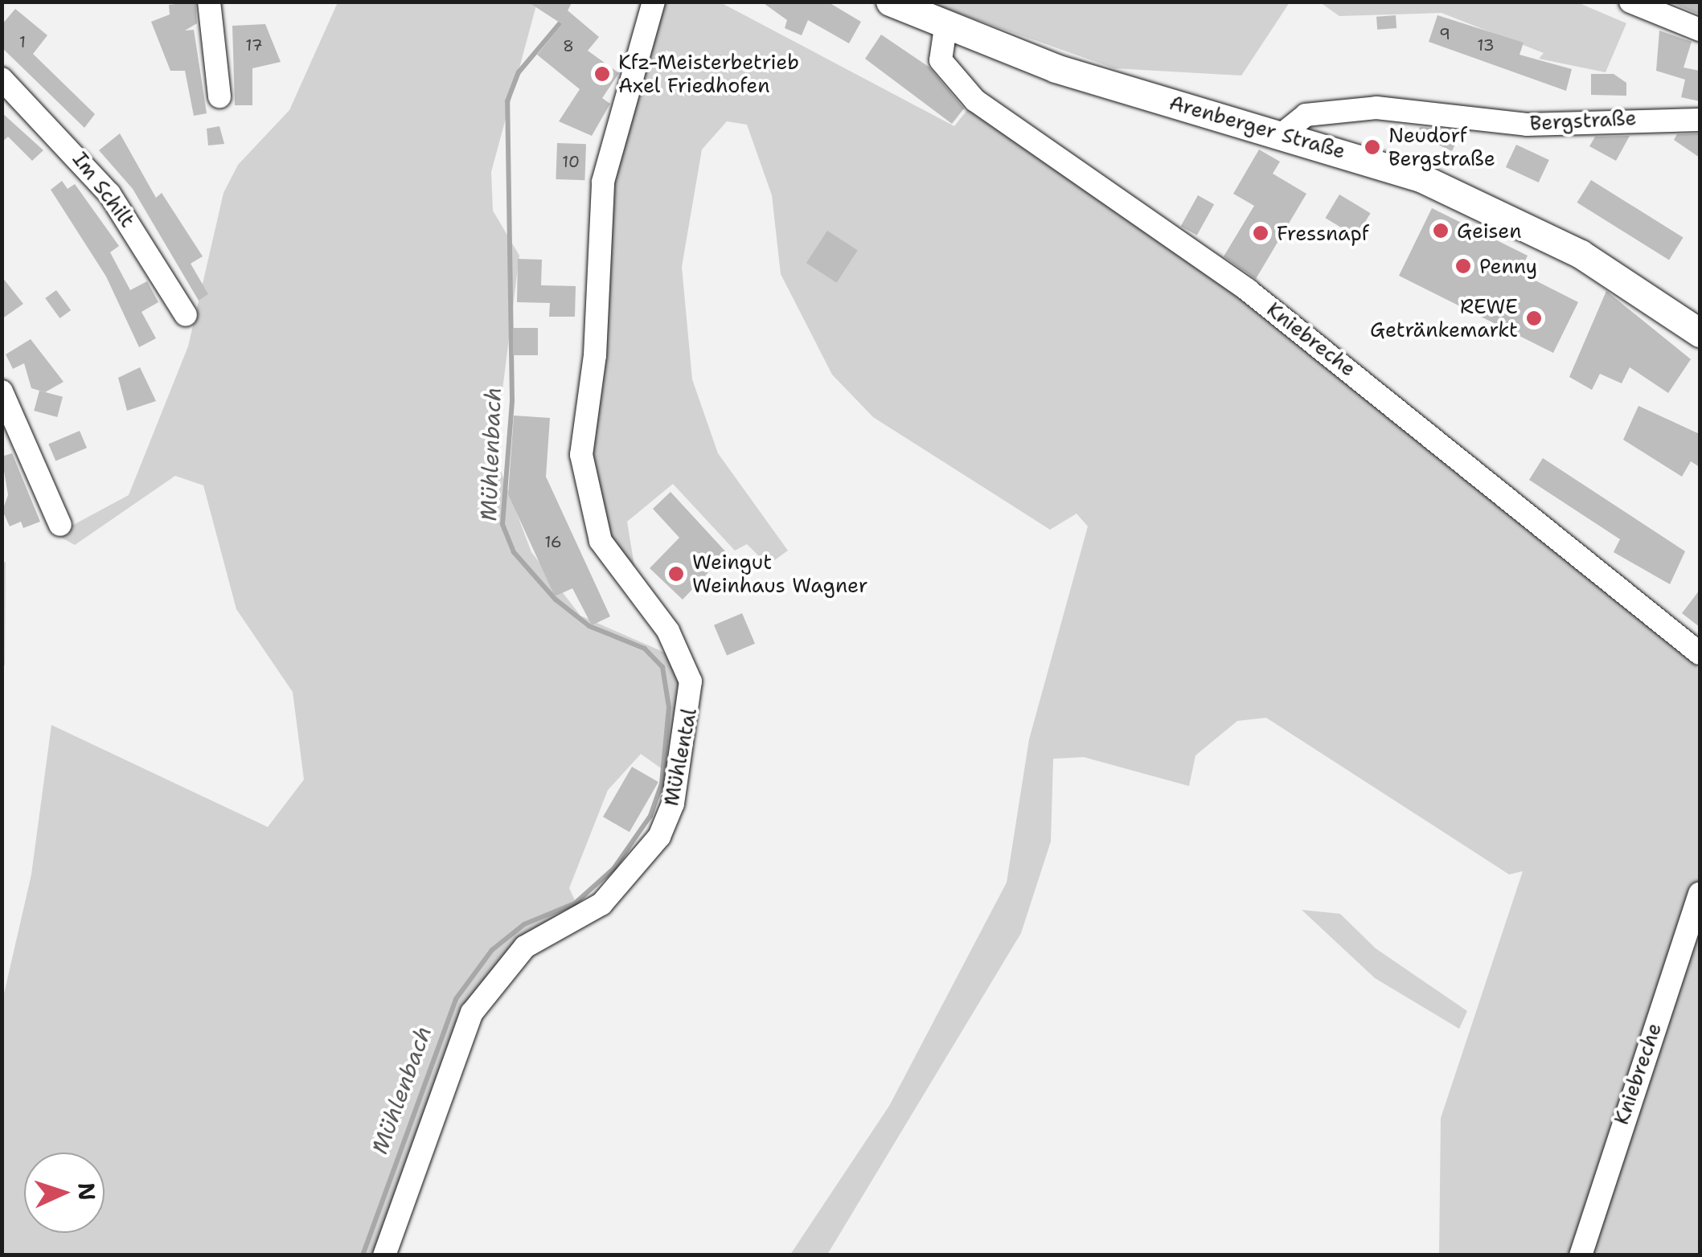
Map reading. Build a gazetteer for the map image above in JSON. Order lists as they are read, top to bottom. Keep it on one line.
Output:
{"streets":{"main road":["Arenberger Straße"],"street":["Bergstraße","Im Schilt","Kniebreche","Mühlental"]},"crossings":[["Bergstraße","Arenberger Straße"],["Arenberger Straße","Kniebreche"]],"water":["Mühlenbach"],"places":["Kfz-Meisterbetrieb Axel Friedhofen","Neudorf Bergstraße","Geisen","Fressnapf","Penny","REWE Getränkemarkt","Weingut Weinhaus Wagner"],"house_numbers":["9","1","17","13","8","10","16"],"north":"right"}
